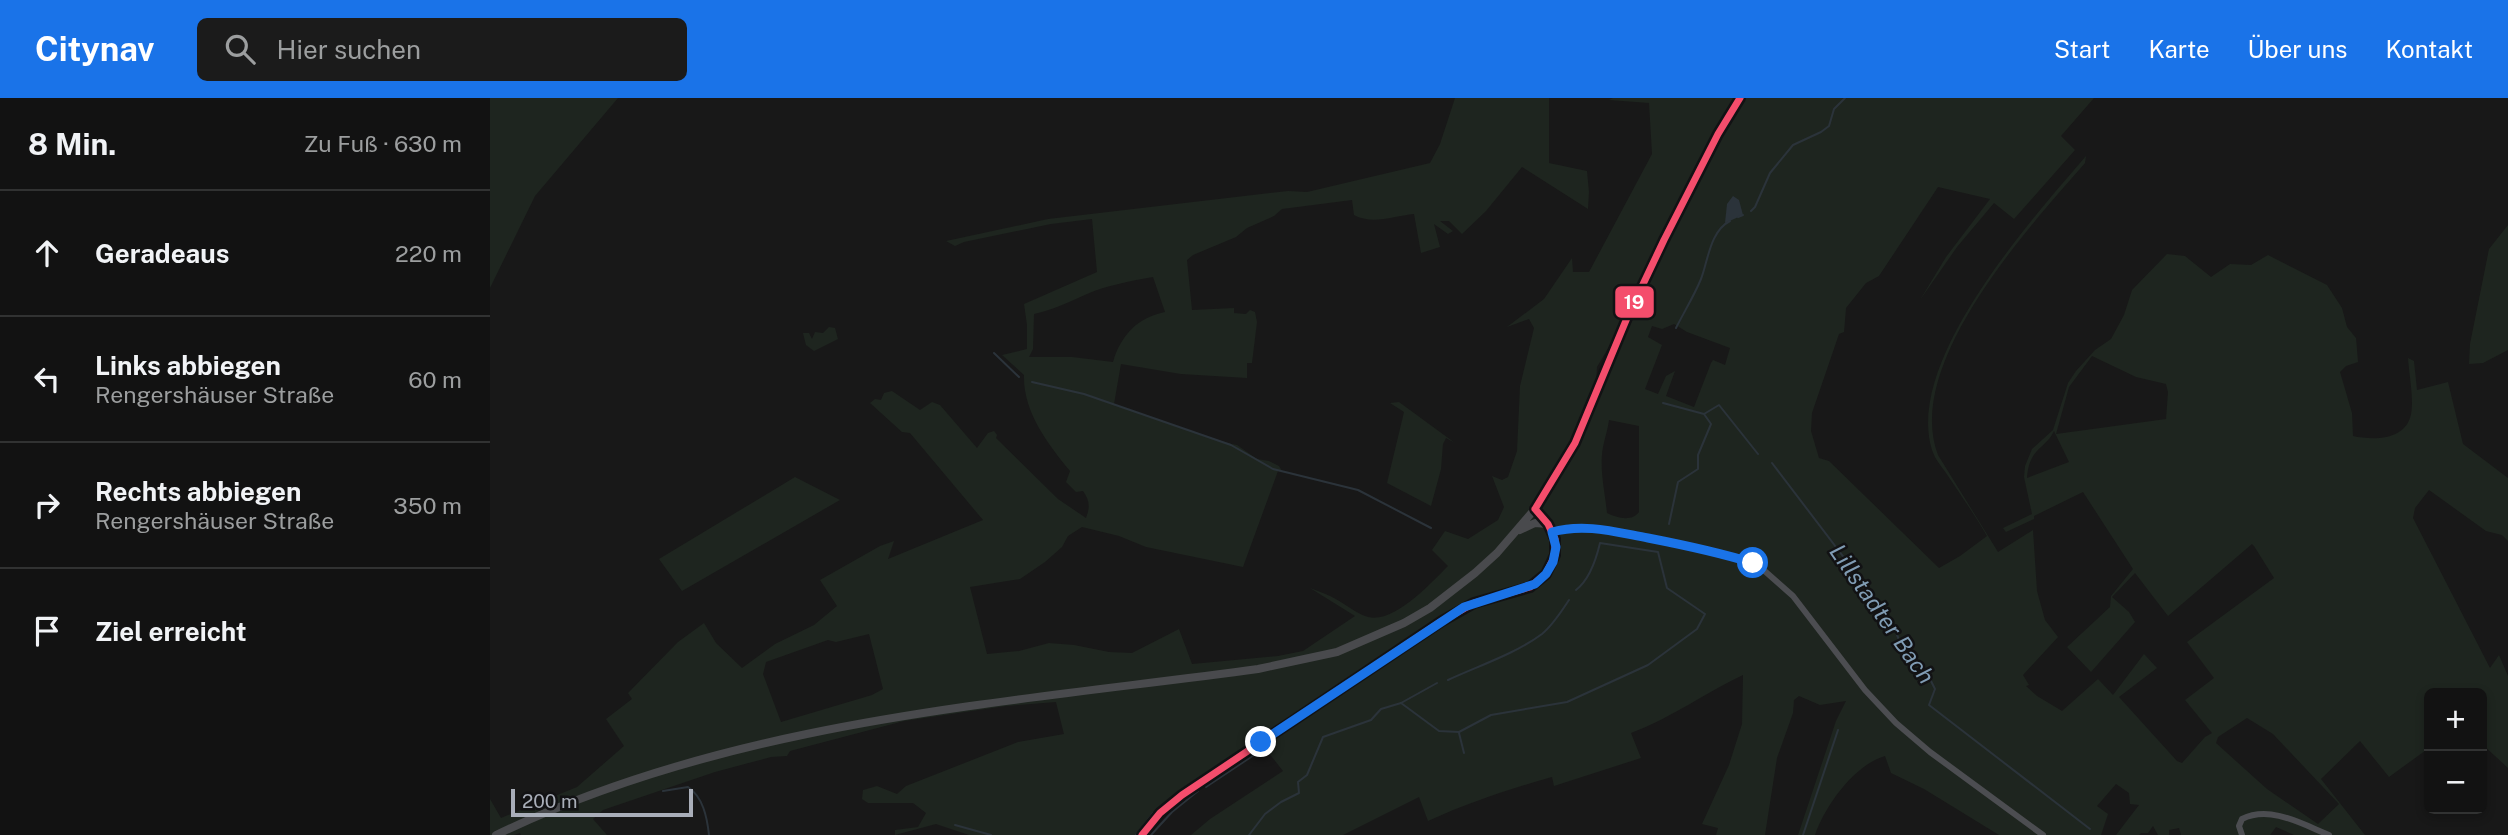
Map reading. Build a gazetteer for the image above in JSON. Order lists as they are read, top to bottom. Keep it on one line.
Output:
{"water":["Lillstadter Bach"],"lines":["transit line 19"],"scale_bar":"200 m","page":{"header":"Citynav","search":"Hier suchen","nav":["Start","Karte","Über uns","Kontakt"],"heading":["8 Min.","Zu Fuß · 630 m"],"list":[["Geradeaus","220 m"],["Links abbiegen","Rengershäuser Straße","60 m"],["Rechts abbiegen","Rengershäuser Straße","350 m"],"Ziel erreicht"],"map_buttons":["+","−"],"scale":"200 m"}}
